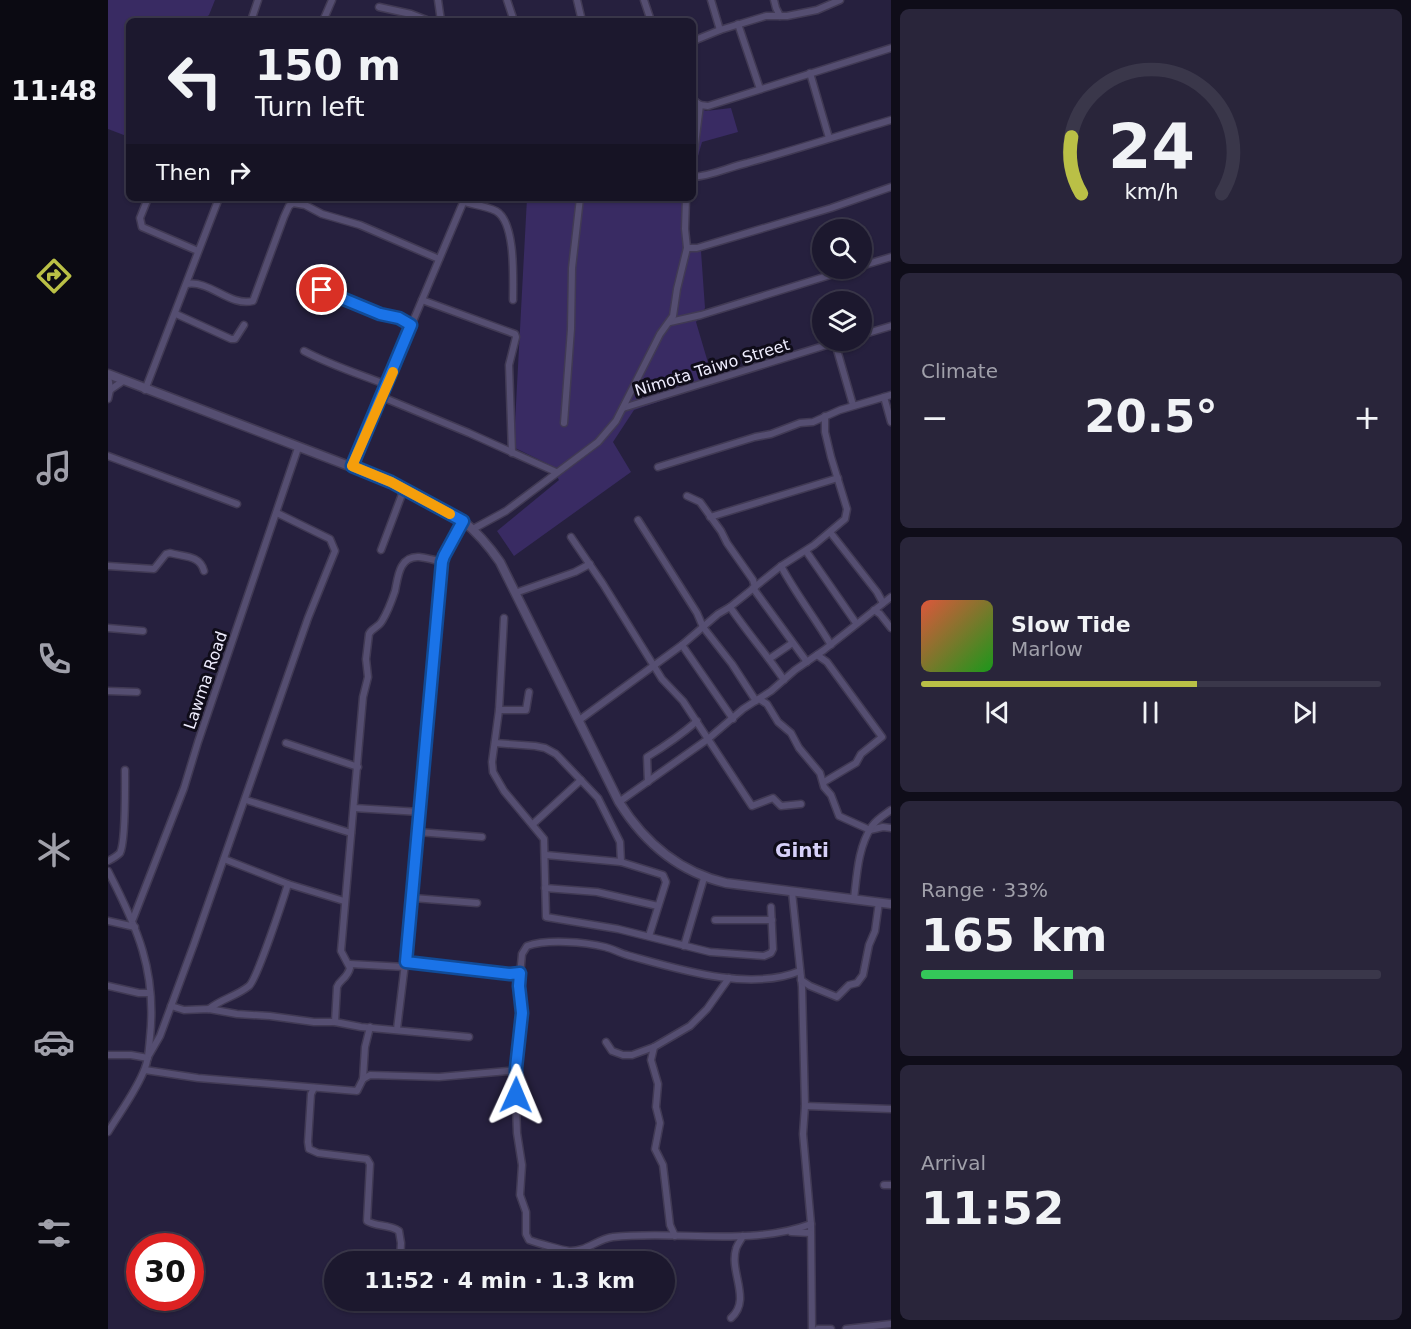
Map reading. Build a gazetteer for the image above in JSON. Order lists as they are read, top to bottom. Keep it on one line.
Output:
{"streets":{"street":["Nimota Taiwo Street","Lawma Road"]},"districts":["Ginti"],"page":{"tabs":"11:48","turn":["150 m","Turn left"],"then":"Then","tile":["Climate",["Range · 33%","165 km"],["Arrival","11:52"]],"heat":["−","20.5°","+"],"song":["Slow Tide","Marlow"],"limit":"30","trip":"11:52 · 4 min · 1.3 km","gauge":["24","km/h"]}}
